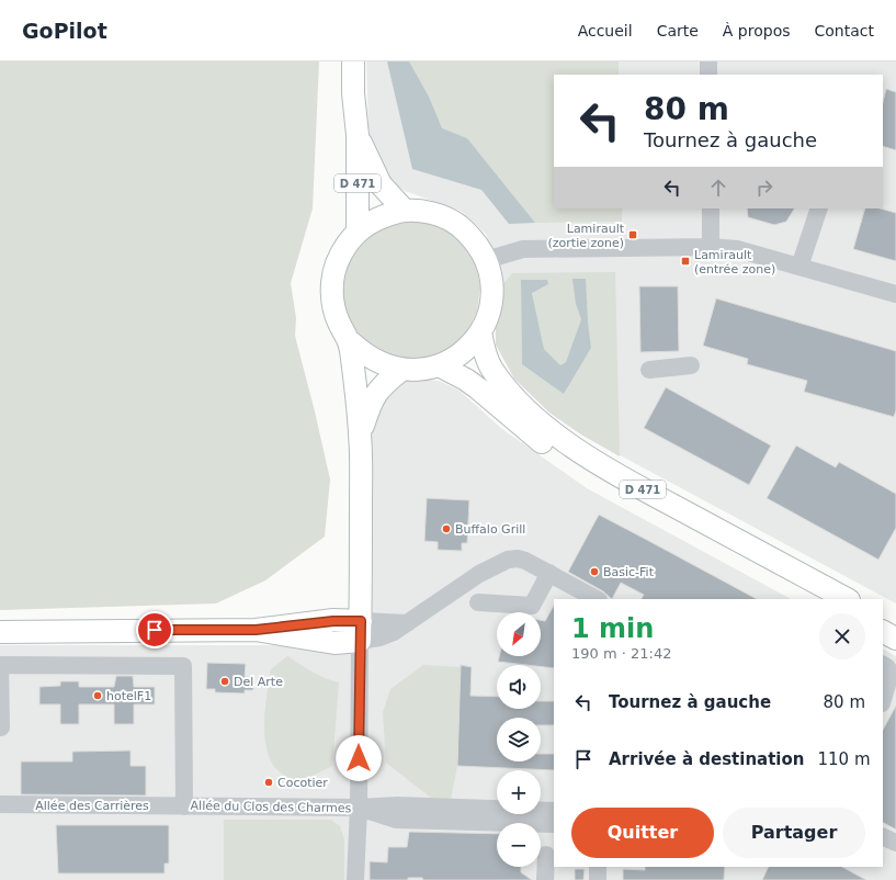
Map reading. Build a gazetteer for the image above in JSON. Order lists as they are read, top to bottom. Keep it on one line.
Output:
{"streets":{"main road":["D 471"],"street":["Allée des Carrières","Allée du Clos des Charmes"]},"crossings":[["Allée des Carrières","Allée du Clos des Charmes"]],"places":{"transit":["Lamirault (zortie zone)","Lamirault (entrée zone)"],"other":["Buffalo Grill","Basic-Fit","Del Arte","hotelF1","Cocotier"]},"north":"bottom left","page":{"header":"GoPilot","nav":["Accueil","Carte","À propos","Contact"],"turn":["80 m","Tournez à gauche"],"heading":["1 min","190 m · 21:42"],"map_buttons":["+","−"],"list":[{"name":"Tournez à gauche","value":"80 m"},{"name":"Arrivée à destination","value":"110 m"}],"buttons":["Quitter","Partager"]}}
